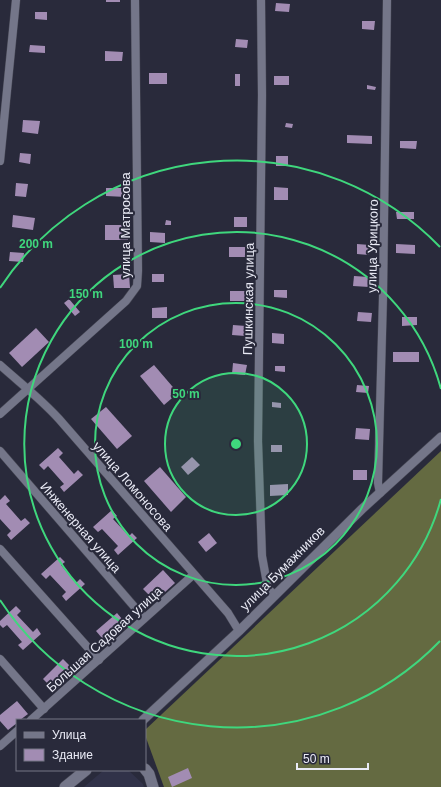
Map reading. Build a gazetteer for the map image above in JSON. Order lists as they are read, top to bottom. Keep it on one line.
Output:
{"streets":{"street":["улица Матросова","улица Урицкого","Пушкинская улица","улица Ломоносова","Инженерная улица","улица Бумажников","Большая Садовая улица"]},"crossings":[["улица Матросова","улица Ломоносова"],["улица Урицкого","улица Бумажников"],["Пушкинская улица","улица Бумажников"],["улица Ломоносова","улица Бумажников"],["улица Ломоносова","Большая Садовая улица"],["Инженерная улица","Большая Садовая улица"]],"legend":["Улица","Здание"],"scale_bar":"50 m","rings":["200 m","150 m","100 m","50 m"]}
